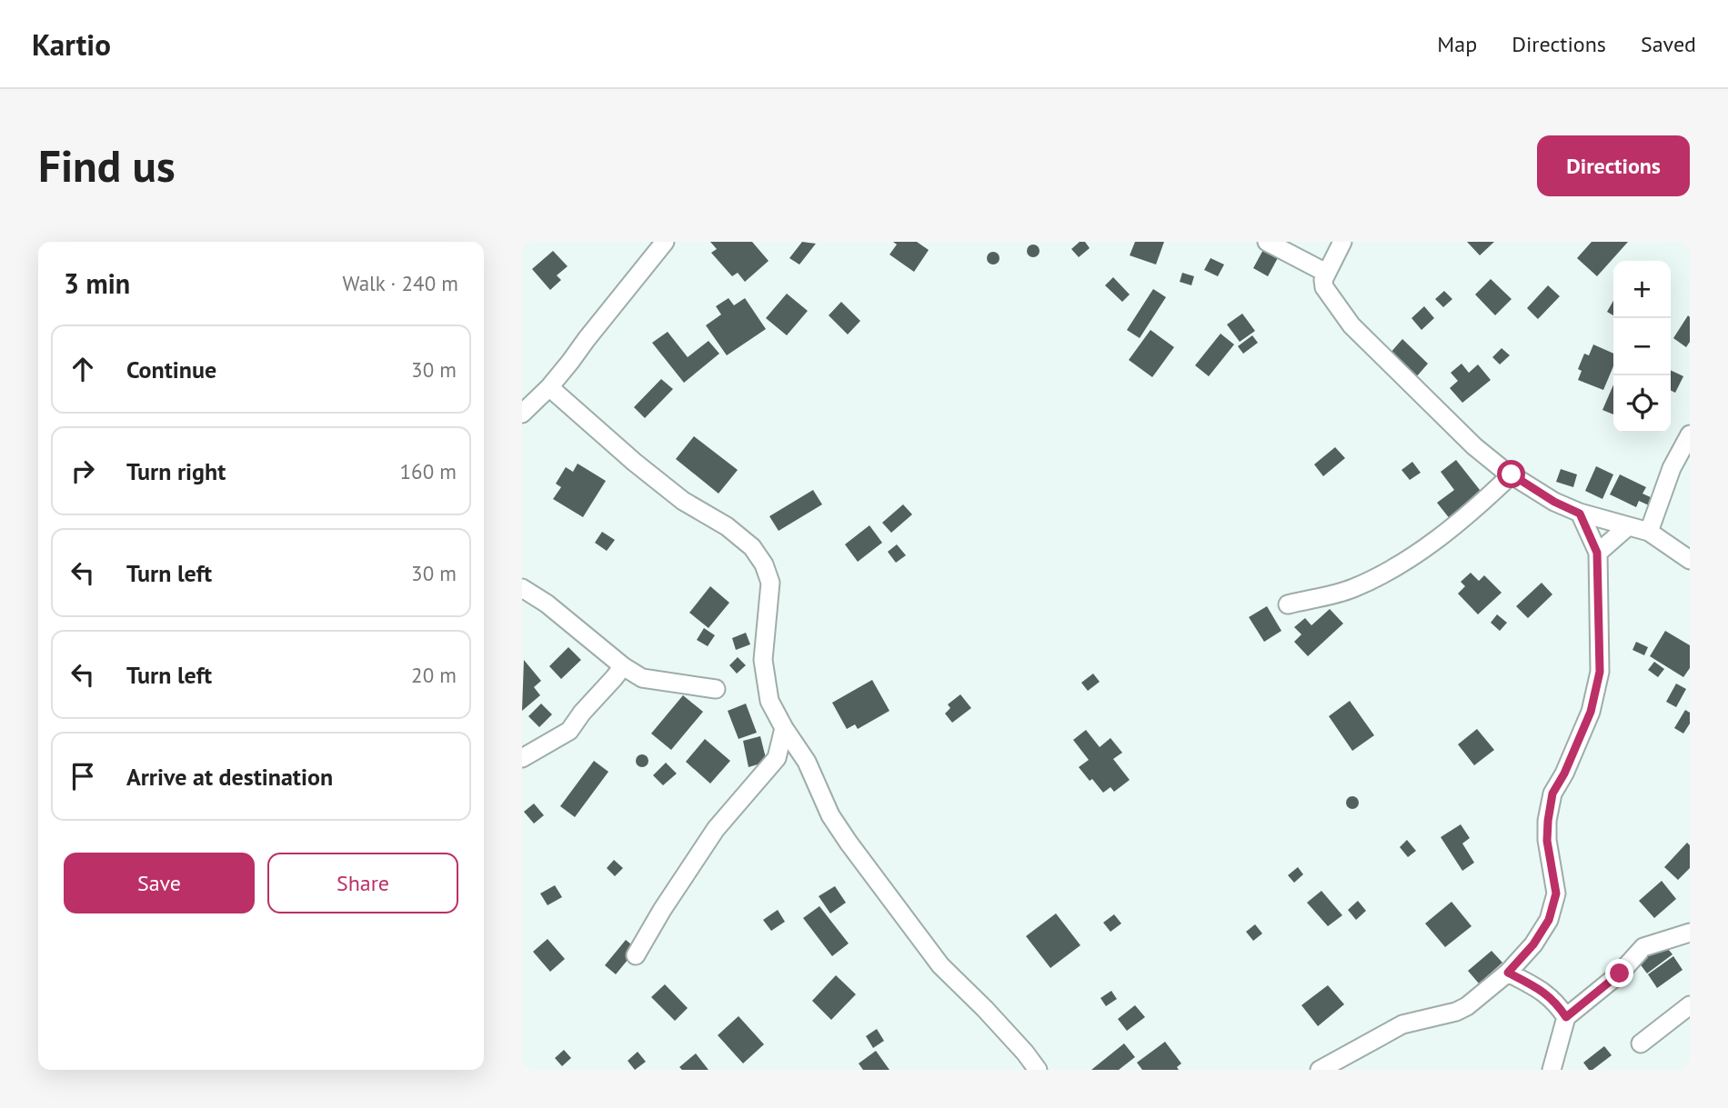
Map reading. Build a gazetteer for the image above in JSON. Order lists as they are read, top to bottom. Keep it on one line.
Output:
{"page":{"header":"Kartio","nav":["Map","Directions","Saved"],"buttons":["Directions",["Save","Share"]],"title":"Find us","heading":["3 min","Walk · 240 m"],"map_buttons":["+","−"],"list":[["Continue","30 m"],["Turn right","160 m"],["Turn left","30 m"],["Turn left","20 m"],"Arrive at destination"]}}
